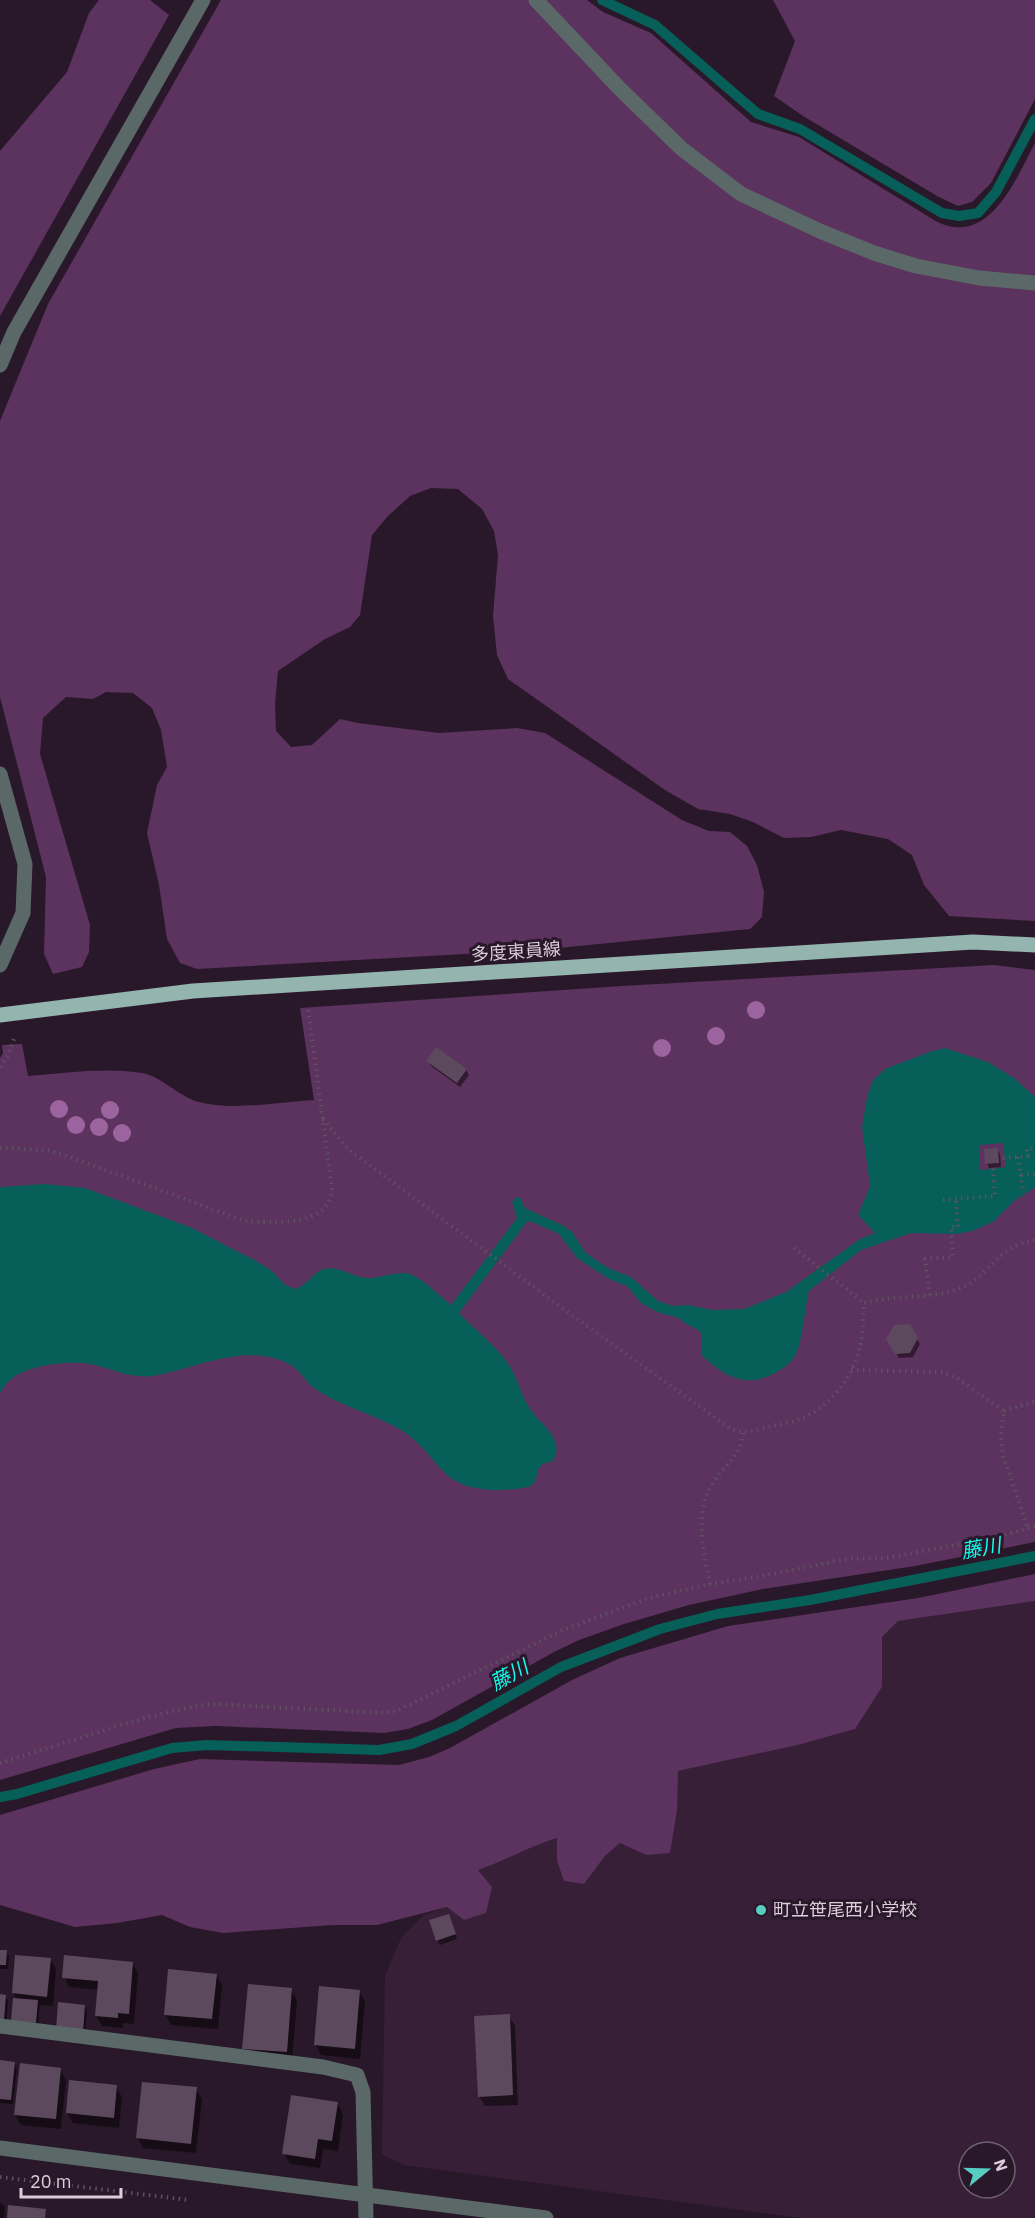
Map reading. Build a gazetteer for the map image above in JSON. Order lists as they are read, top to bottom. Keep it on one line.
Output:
{"streets":{"main road":["多度東員線"]},"water":["藤川"],"places":["町立笹尾西小学校"],"scale_bar":"20 m","north":"right"}
